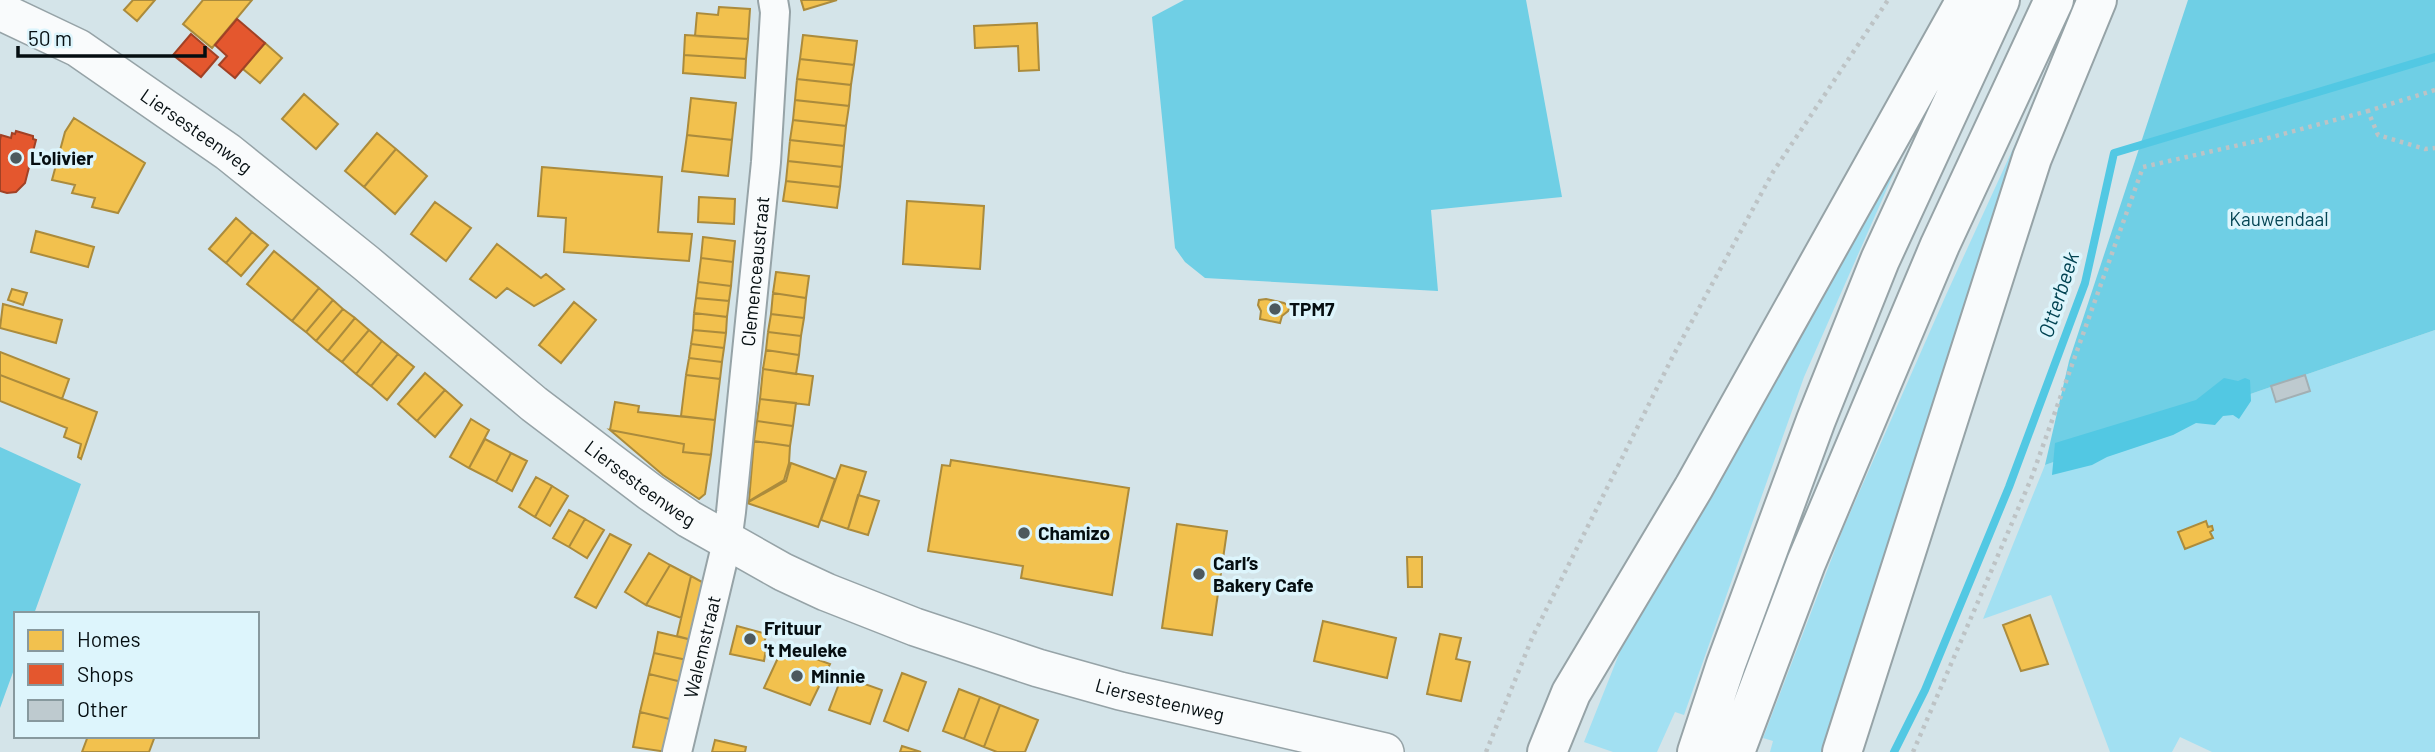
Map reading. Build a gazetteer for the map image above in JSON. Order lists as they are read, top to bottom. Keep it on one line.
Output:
{"streets":{"main road":["Liersesteenweg"],"street":["Clemenceaustraat","Walemstraat"]},"crossings":[["Liersesteenweg","Clemenceaustraat"],["Liersesteenweg","Walemstraat"],["Clemenceaustraat","Walemstraat"]],"water":["Otterbeek"],"parks":["Kauwendaal"],"places":["L'olivier","TPM7","Chamizo","Carl’s Bakery Cafe","Frituur 't Meuleke","Minnie"],"legend":["Homes","Shops","Other"],"scale_bar":"50 m"}
